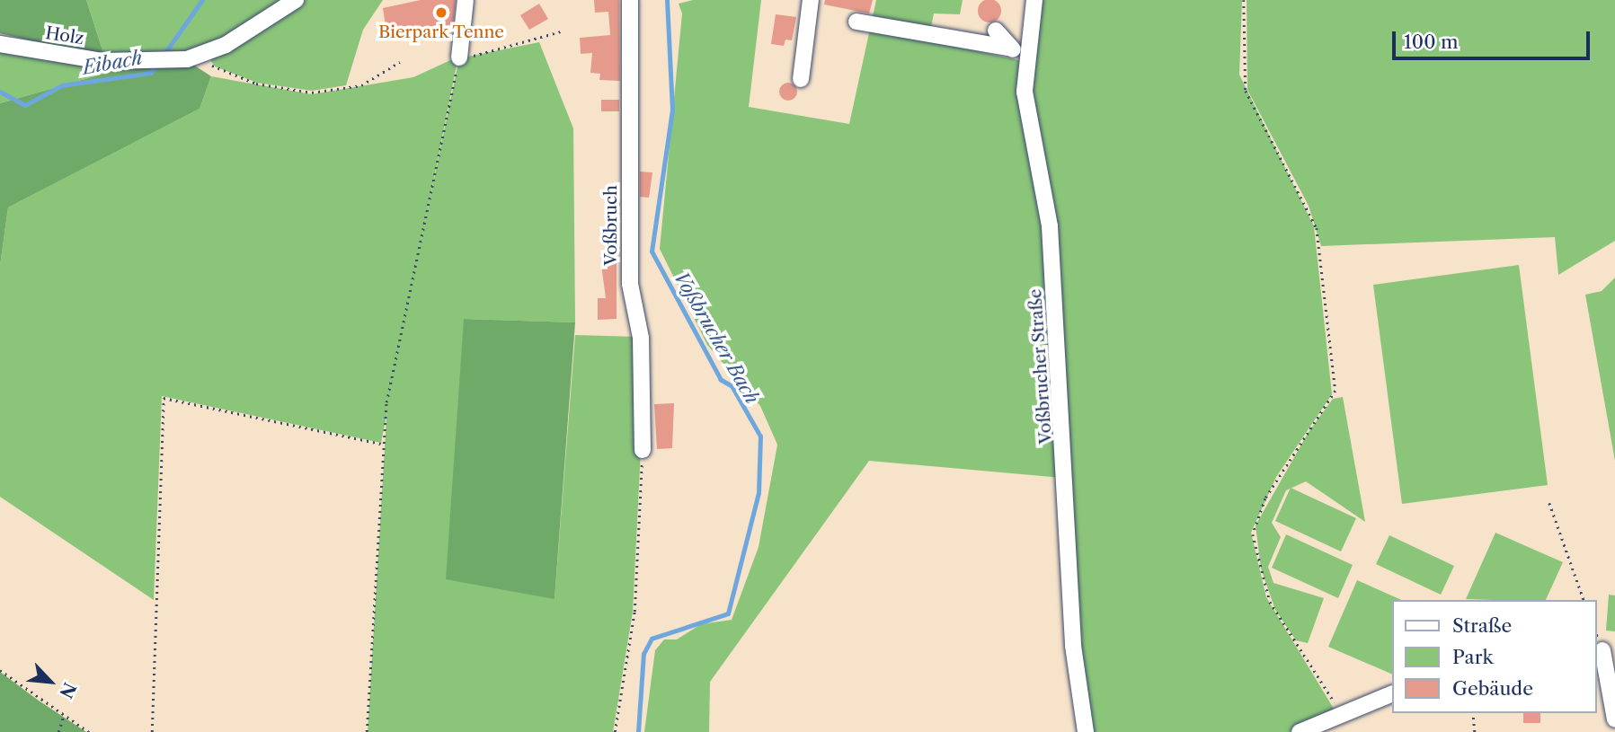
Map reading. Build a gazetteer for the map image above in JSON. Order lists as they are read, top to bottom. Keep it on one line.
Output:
{"streets":{"street":["Holz","Voßbruch","Voßbrucher Straße"]},"water":["Eibach","Voßbrucher Bach"],"places":["Bierpark Tenne"],"legend":["Straße","Park","Gebäude"],"scale_bar":"100 m","north":"bottom right"}
